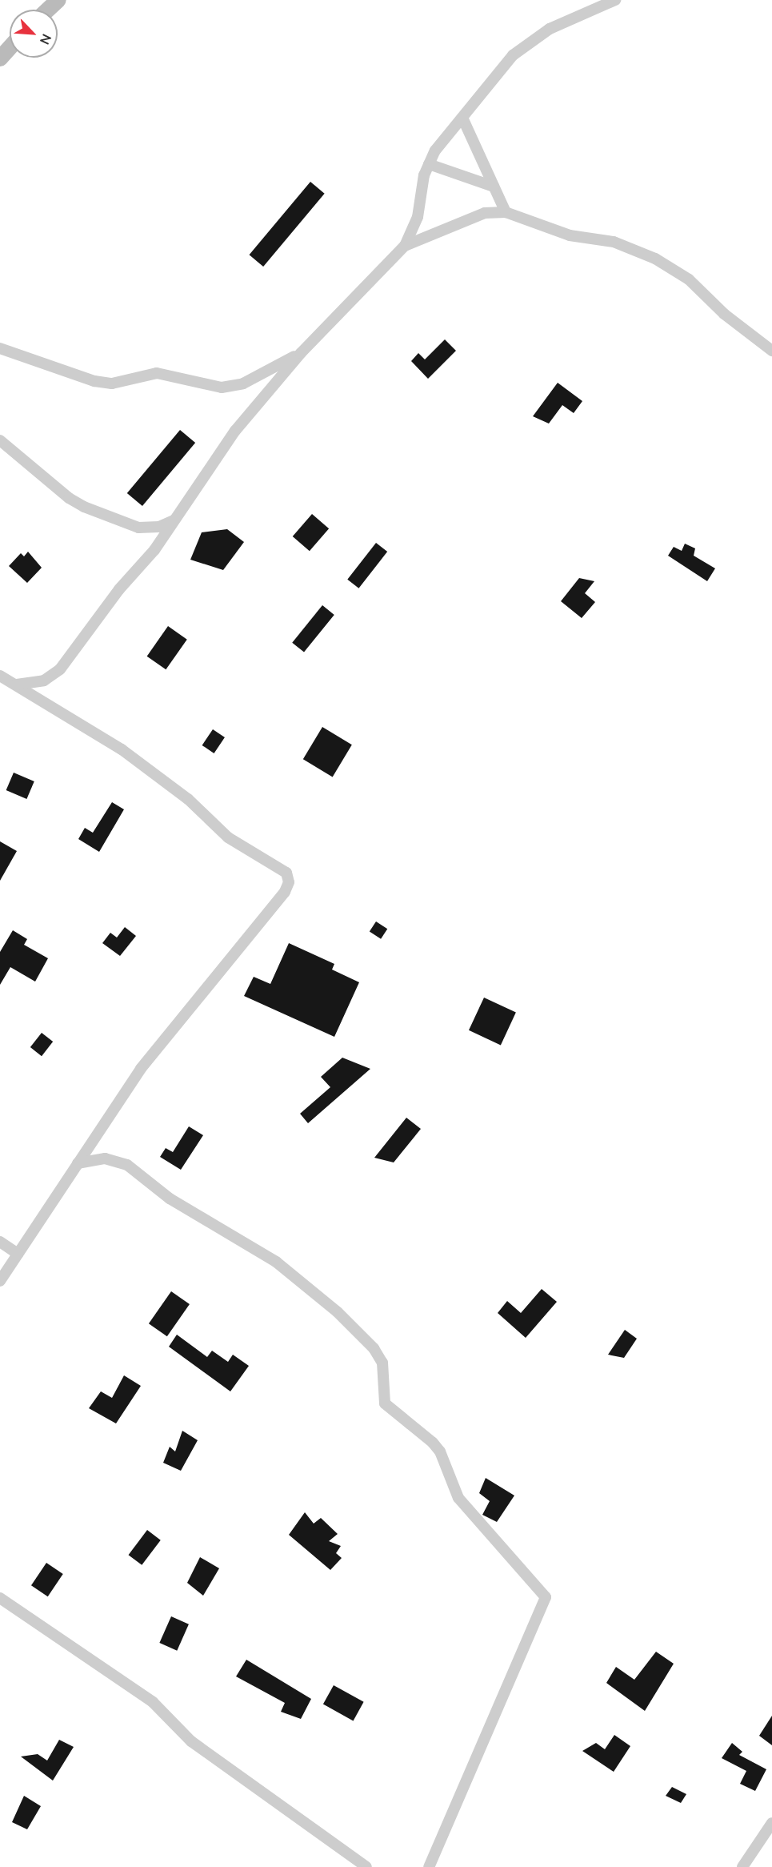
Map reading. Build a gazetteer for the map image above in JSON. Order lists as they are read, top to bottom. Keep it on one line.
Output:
{"north":"bottom right"}
